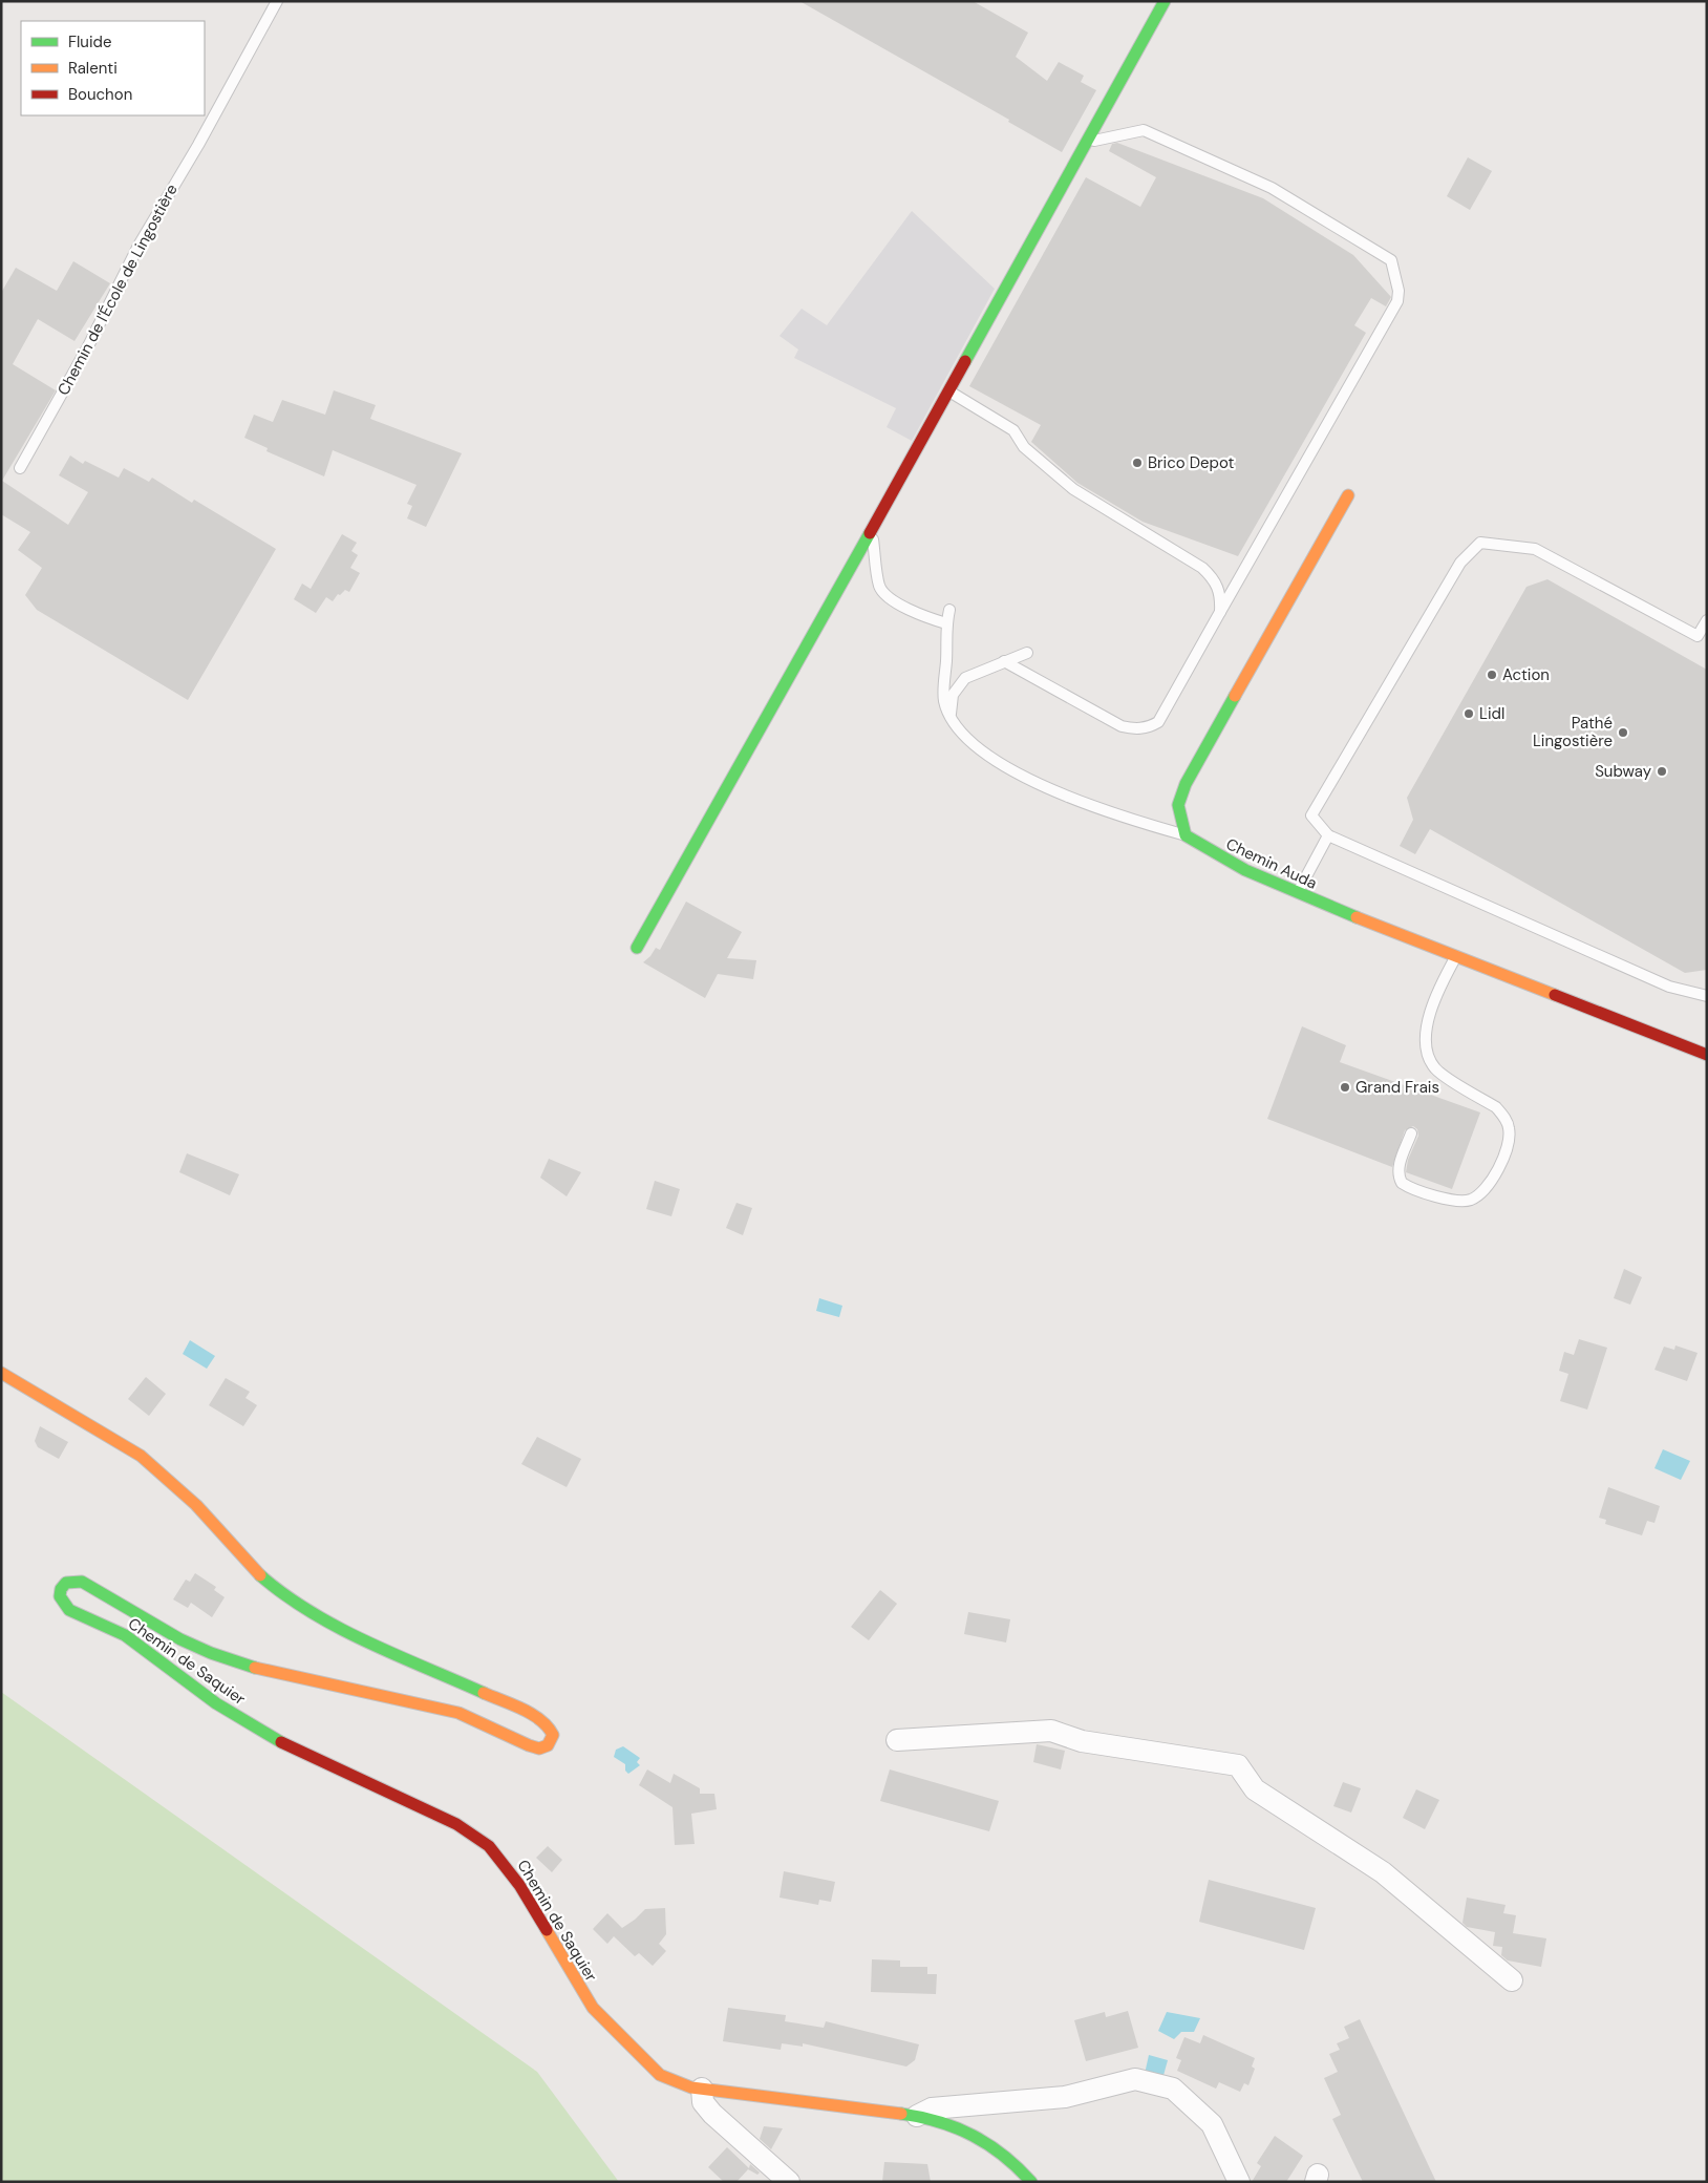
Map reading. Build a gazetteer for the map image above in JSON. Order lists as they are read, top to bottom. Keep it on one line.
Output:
{"streets":{"street":["Chemin Auda","Chemin de Saquier"],"lane":["Chemin de l'École de Lingostière"]},"places":["Brico Depot","Action","Lidl","Pathé Lingostière","Subway","Grand Frais"],"legend":["Fluide","Ralenti","Bouchon"]}
